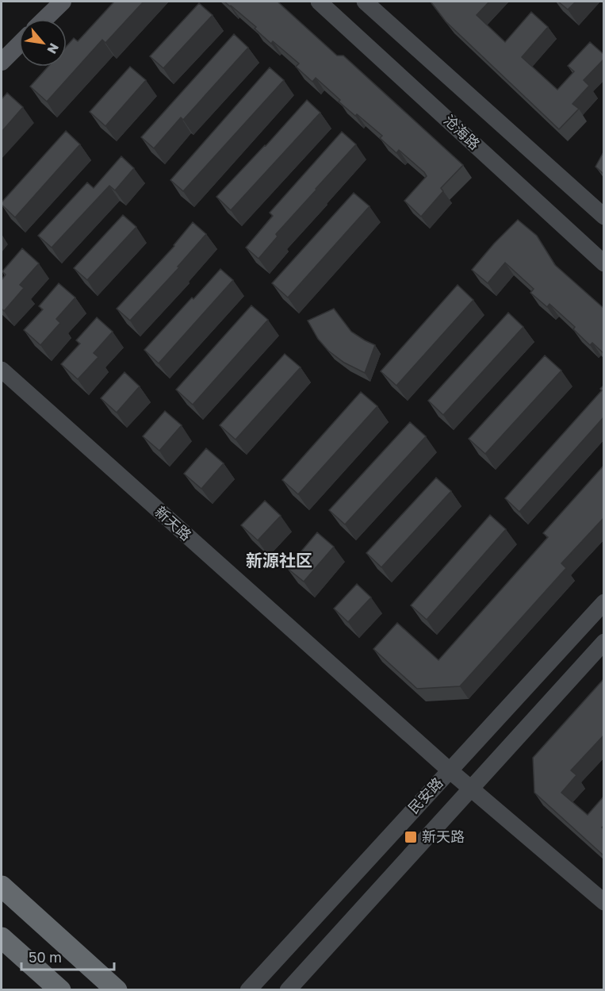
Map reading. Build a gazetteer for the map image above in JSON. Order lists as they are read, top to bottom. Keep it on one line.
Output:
{"streets":{"main road":["沧海路","新天路","民安路"]},"crossings":[["新天路","民安路"]],"districts":["新源社区"],"places":{"transit":["新天路"]},"scale_bar":"50 m","north":"bottom right"}
